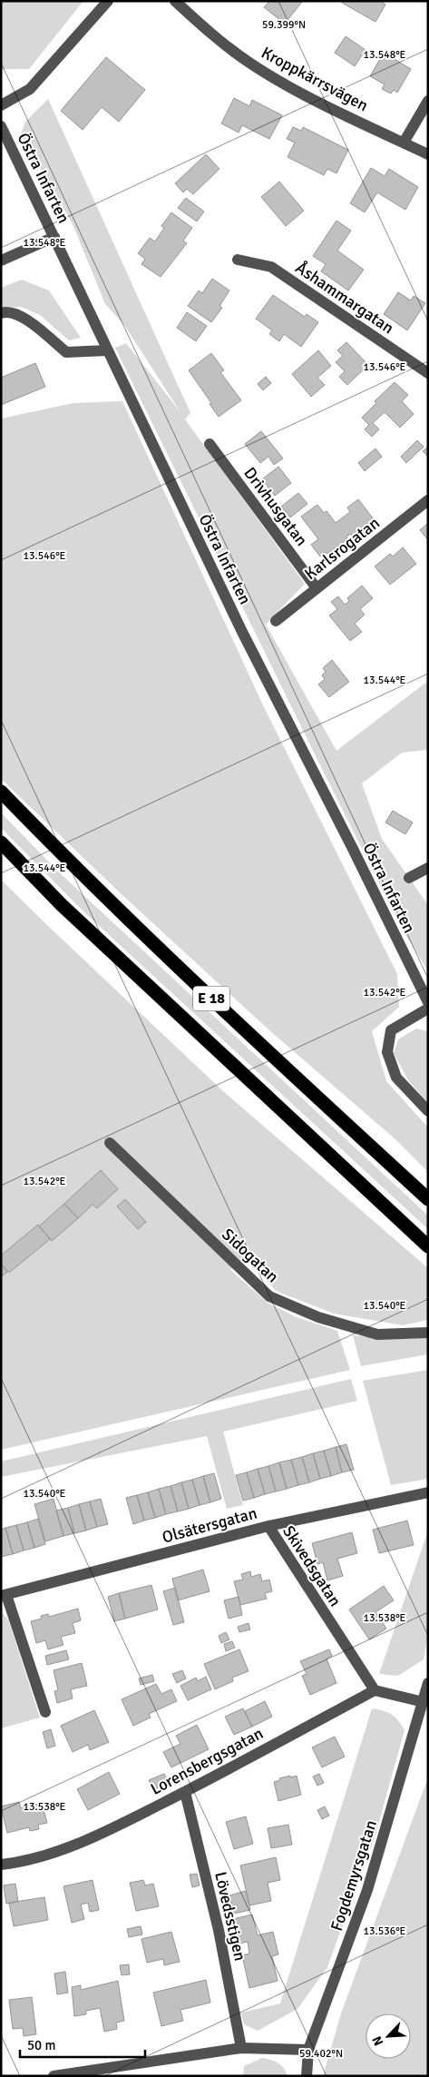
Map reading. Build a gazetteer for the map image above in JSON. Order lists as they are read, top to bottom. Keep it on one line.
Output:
{"streets":{"highway":["E 18"],"street":["Kroppkärrsvägen","Östra Infarten","Åshammargatan","Drivhusgatan","Karlsrogatan","Sidogatan","Olsätersgatan","Skivedsgatan","Lorensbergsgatan","Fogdemyrsgatan","Lövedsstigen"]},"crossings":[["Drivhusgatan","Karlsrogatan"],["Olsätersgatan","Skivedsgatan"],["Skivedsgatan","Lorensbergsgatan"],["Lorensbergsgatan","Lövedsstigen"]],"scale_bar":"50 m","north":"bottom left","coordinates":["59.399°N","13.548°E","13.546°E","13.544°E","13.542°E","13.540°E","13.538°E","13.536°E","59.402°N"]}
